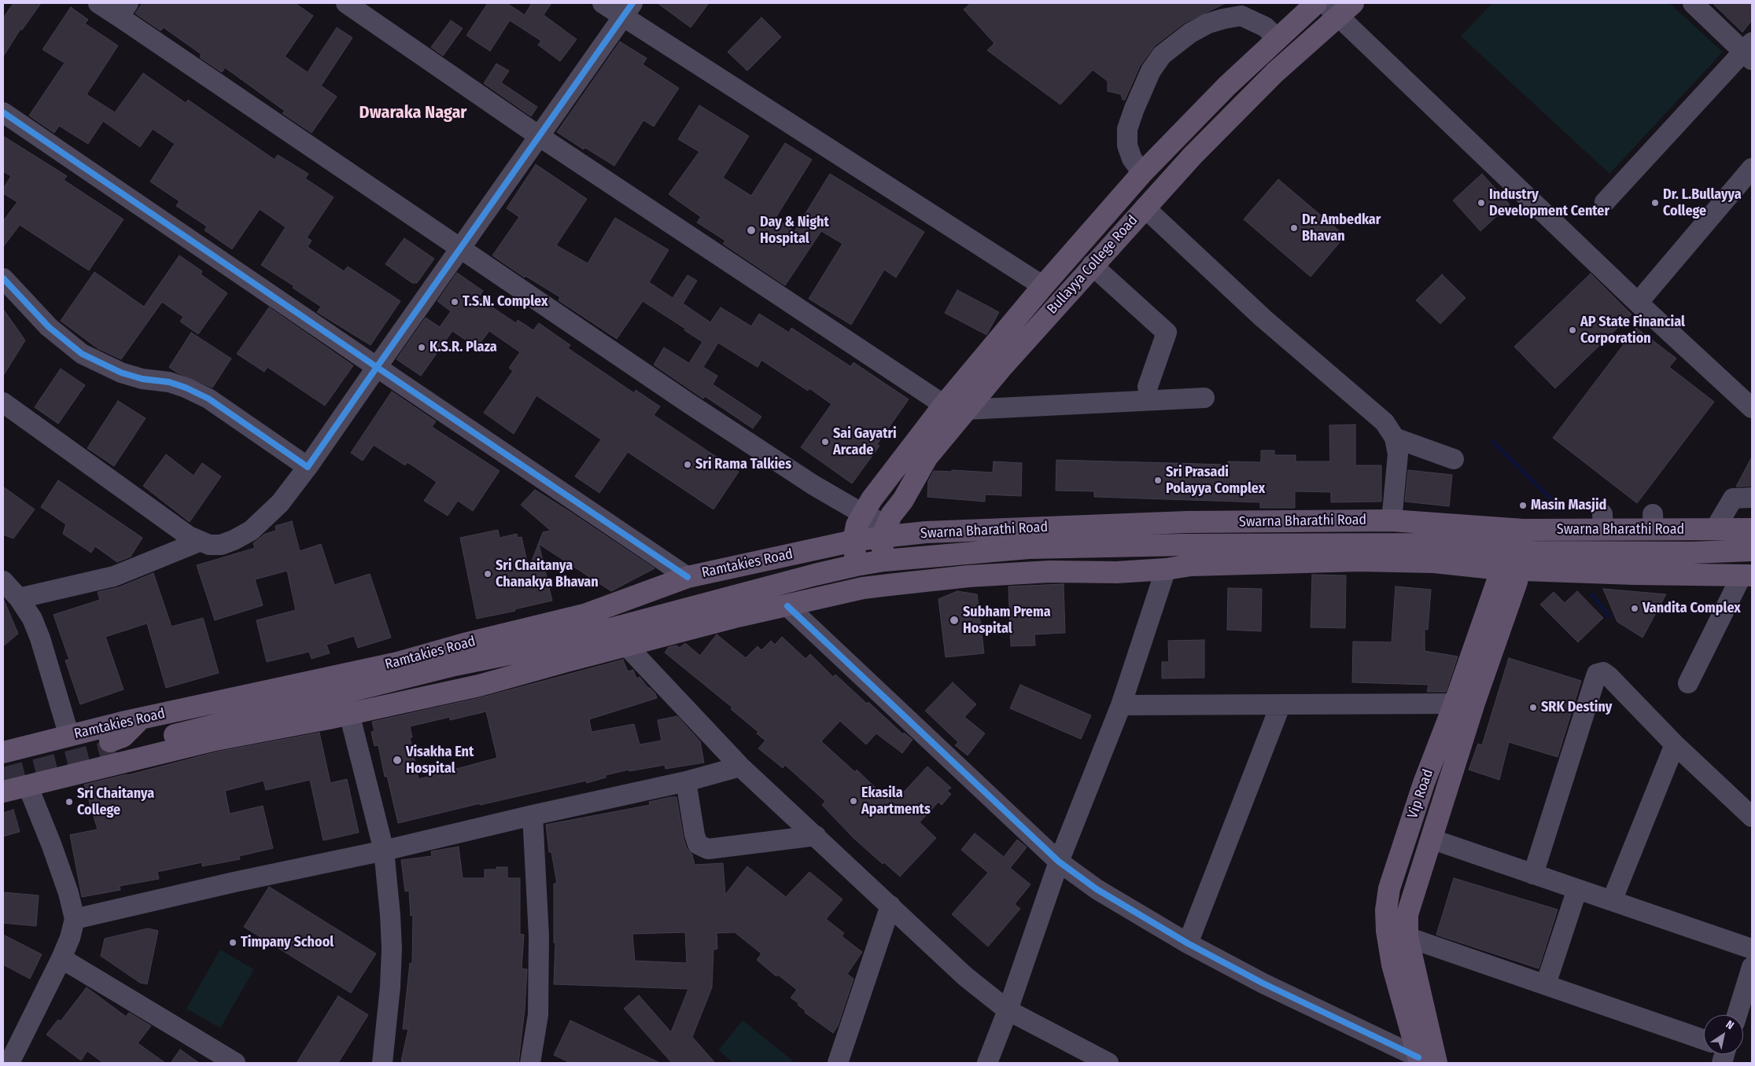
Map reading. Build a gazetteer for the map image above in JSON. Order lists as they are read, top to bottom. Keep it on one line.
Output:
{"streets":{"main road":["Bullayya College Road","Swarna Bharathi Road","Ramtakies Road","Vip Road"]},"crossings":[["Bullayya College Road","Swarna Bharathi Road"],["Bullayya College Road","Ramtakies Road"],["Swarna Bharathi Road","Ramtakies Road"],["Swarna Bharathi Road","Vip Road"]],"districts":["Dwaraka Nagar"],"places":["Industry Development Center","Dr. L.Bullayya College","Dr. Ambedkar Bhavan","Day & Night Hospital","T.S.N. Complex","AP State Financial Corporation","K.S.R. Plaza","Sai Gayatri Arcade","Sri Rama Talkies","Sri Prasadi Polayya Complex","Masin Masjid","Sri Chaitanya Chanakya Bhavan","Vandita Complex","Subham Prema Hospital","SRK Destiny","Visakha Ent Hospital","Ekasila Apartments","Sri Chaitanya College","Timpany School"],"north":"top right"}
